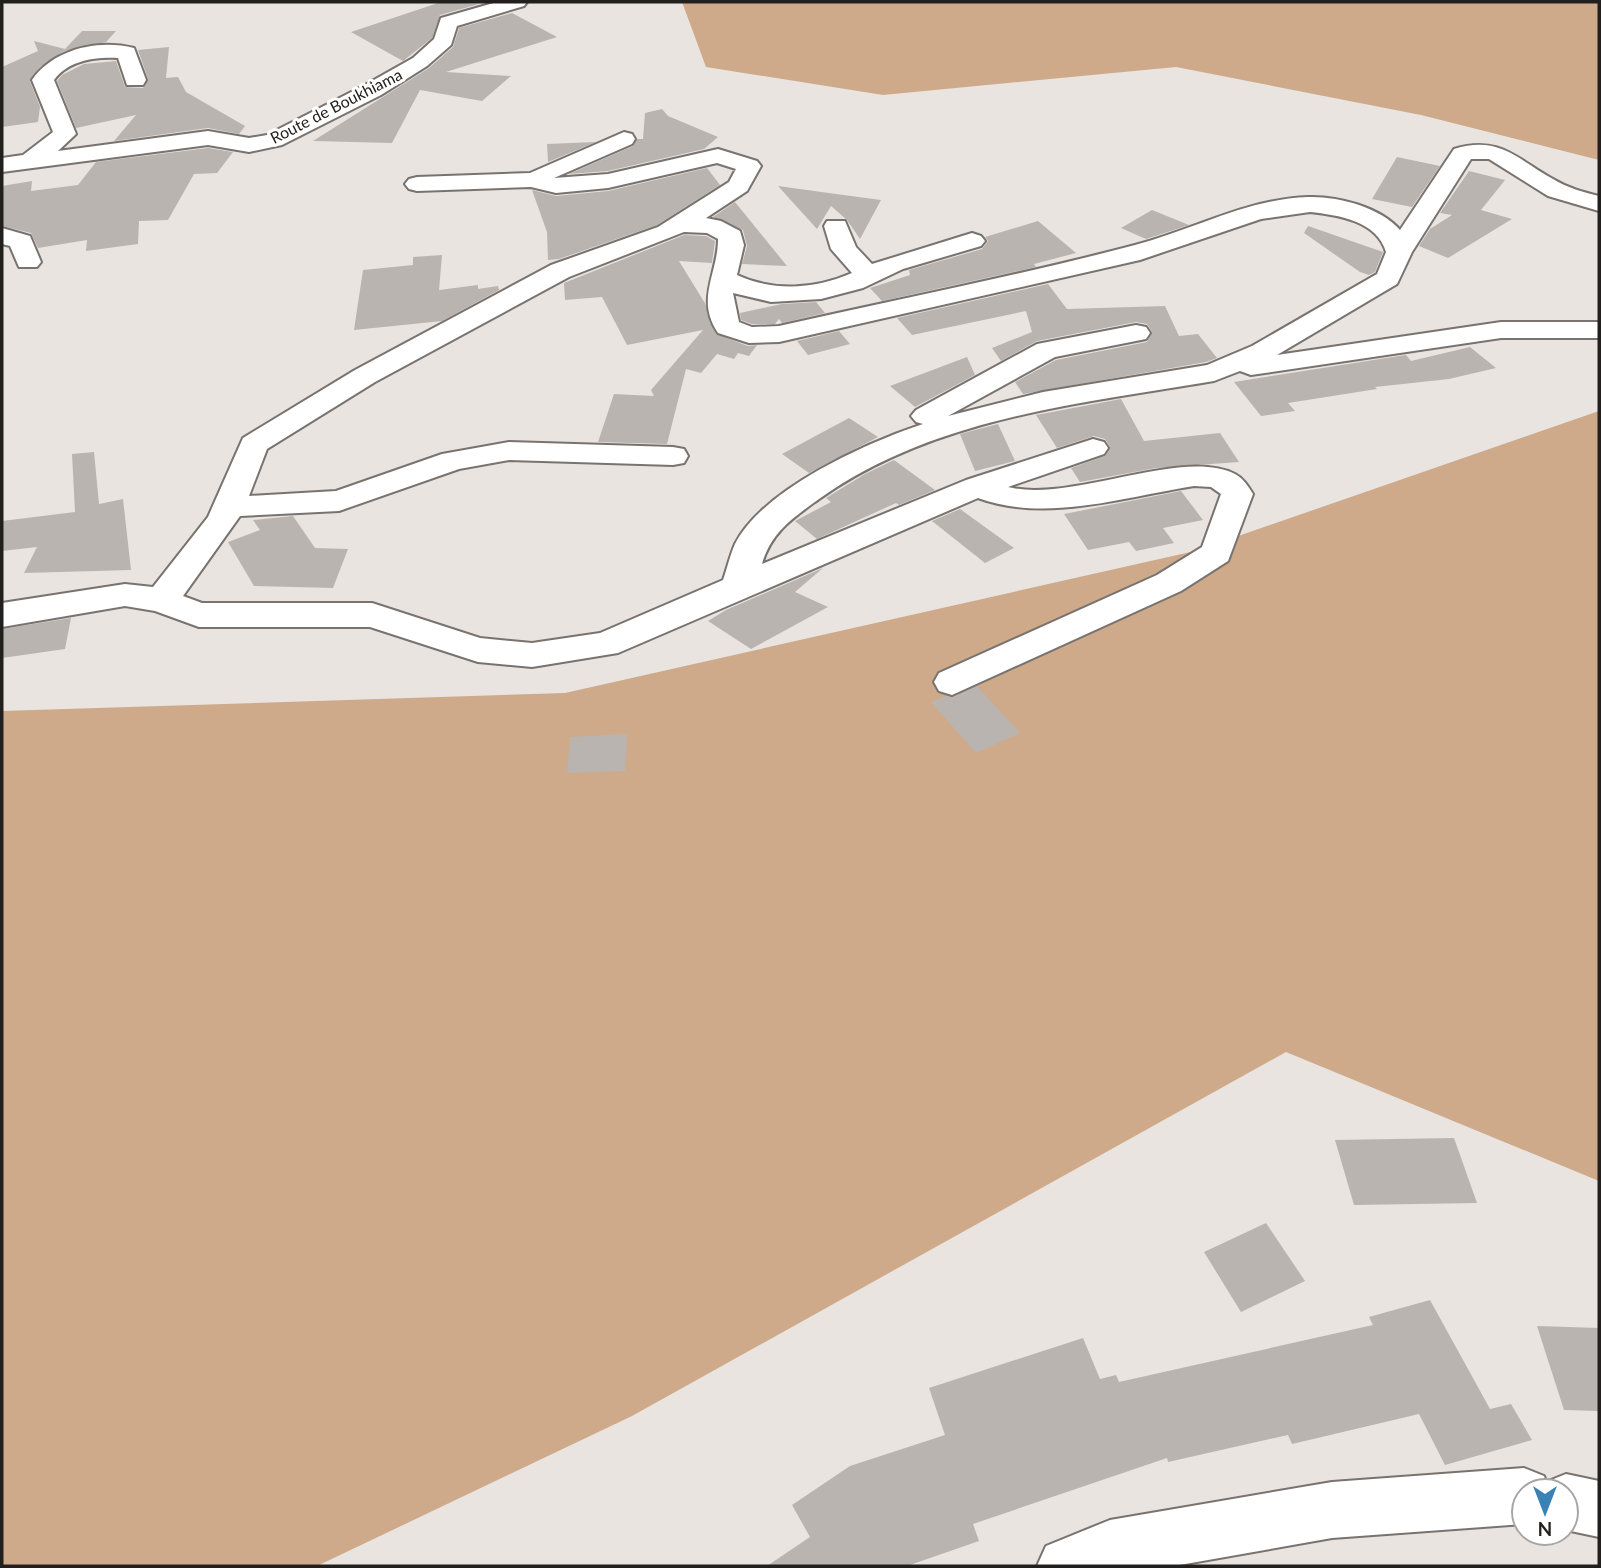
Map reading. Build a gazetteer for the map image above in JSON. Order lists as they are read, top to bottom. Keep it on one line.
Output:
{"streets":{"street":["Route de Boukhiama"]},"north":"bottom"}
